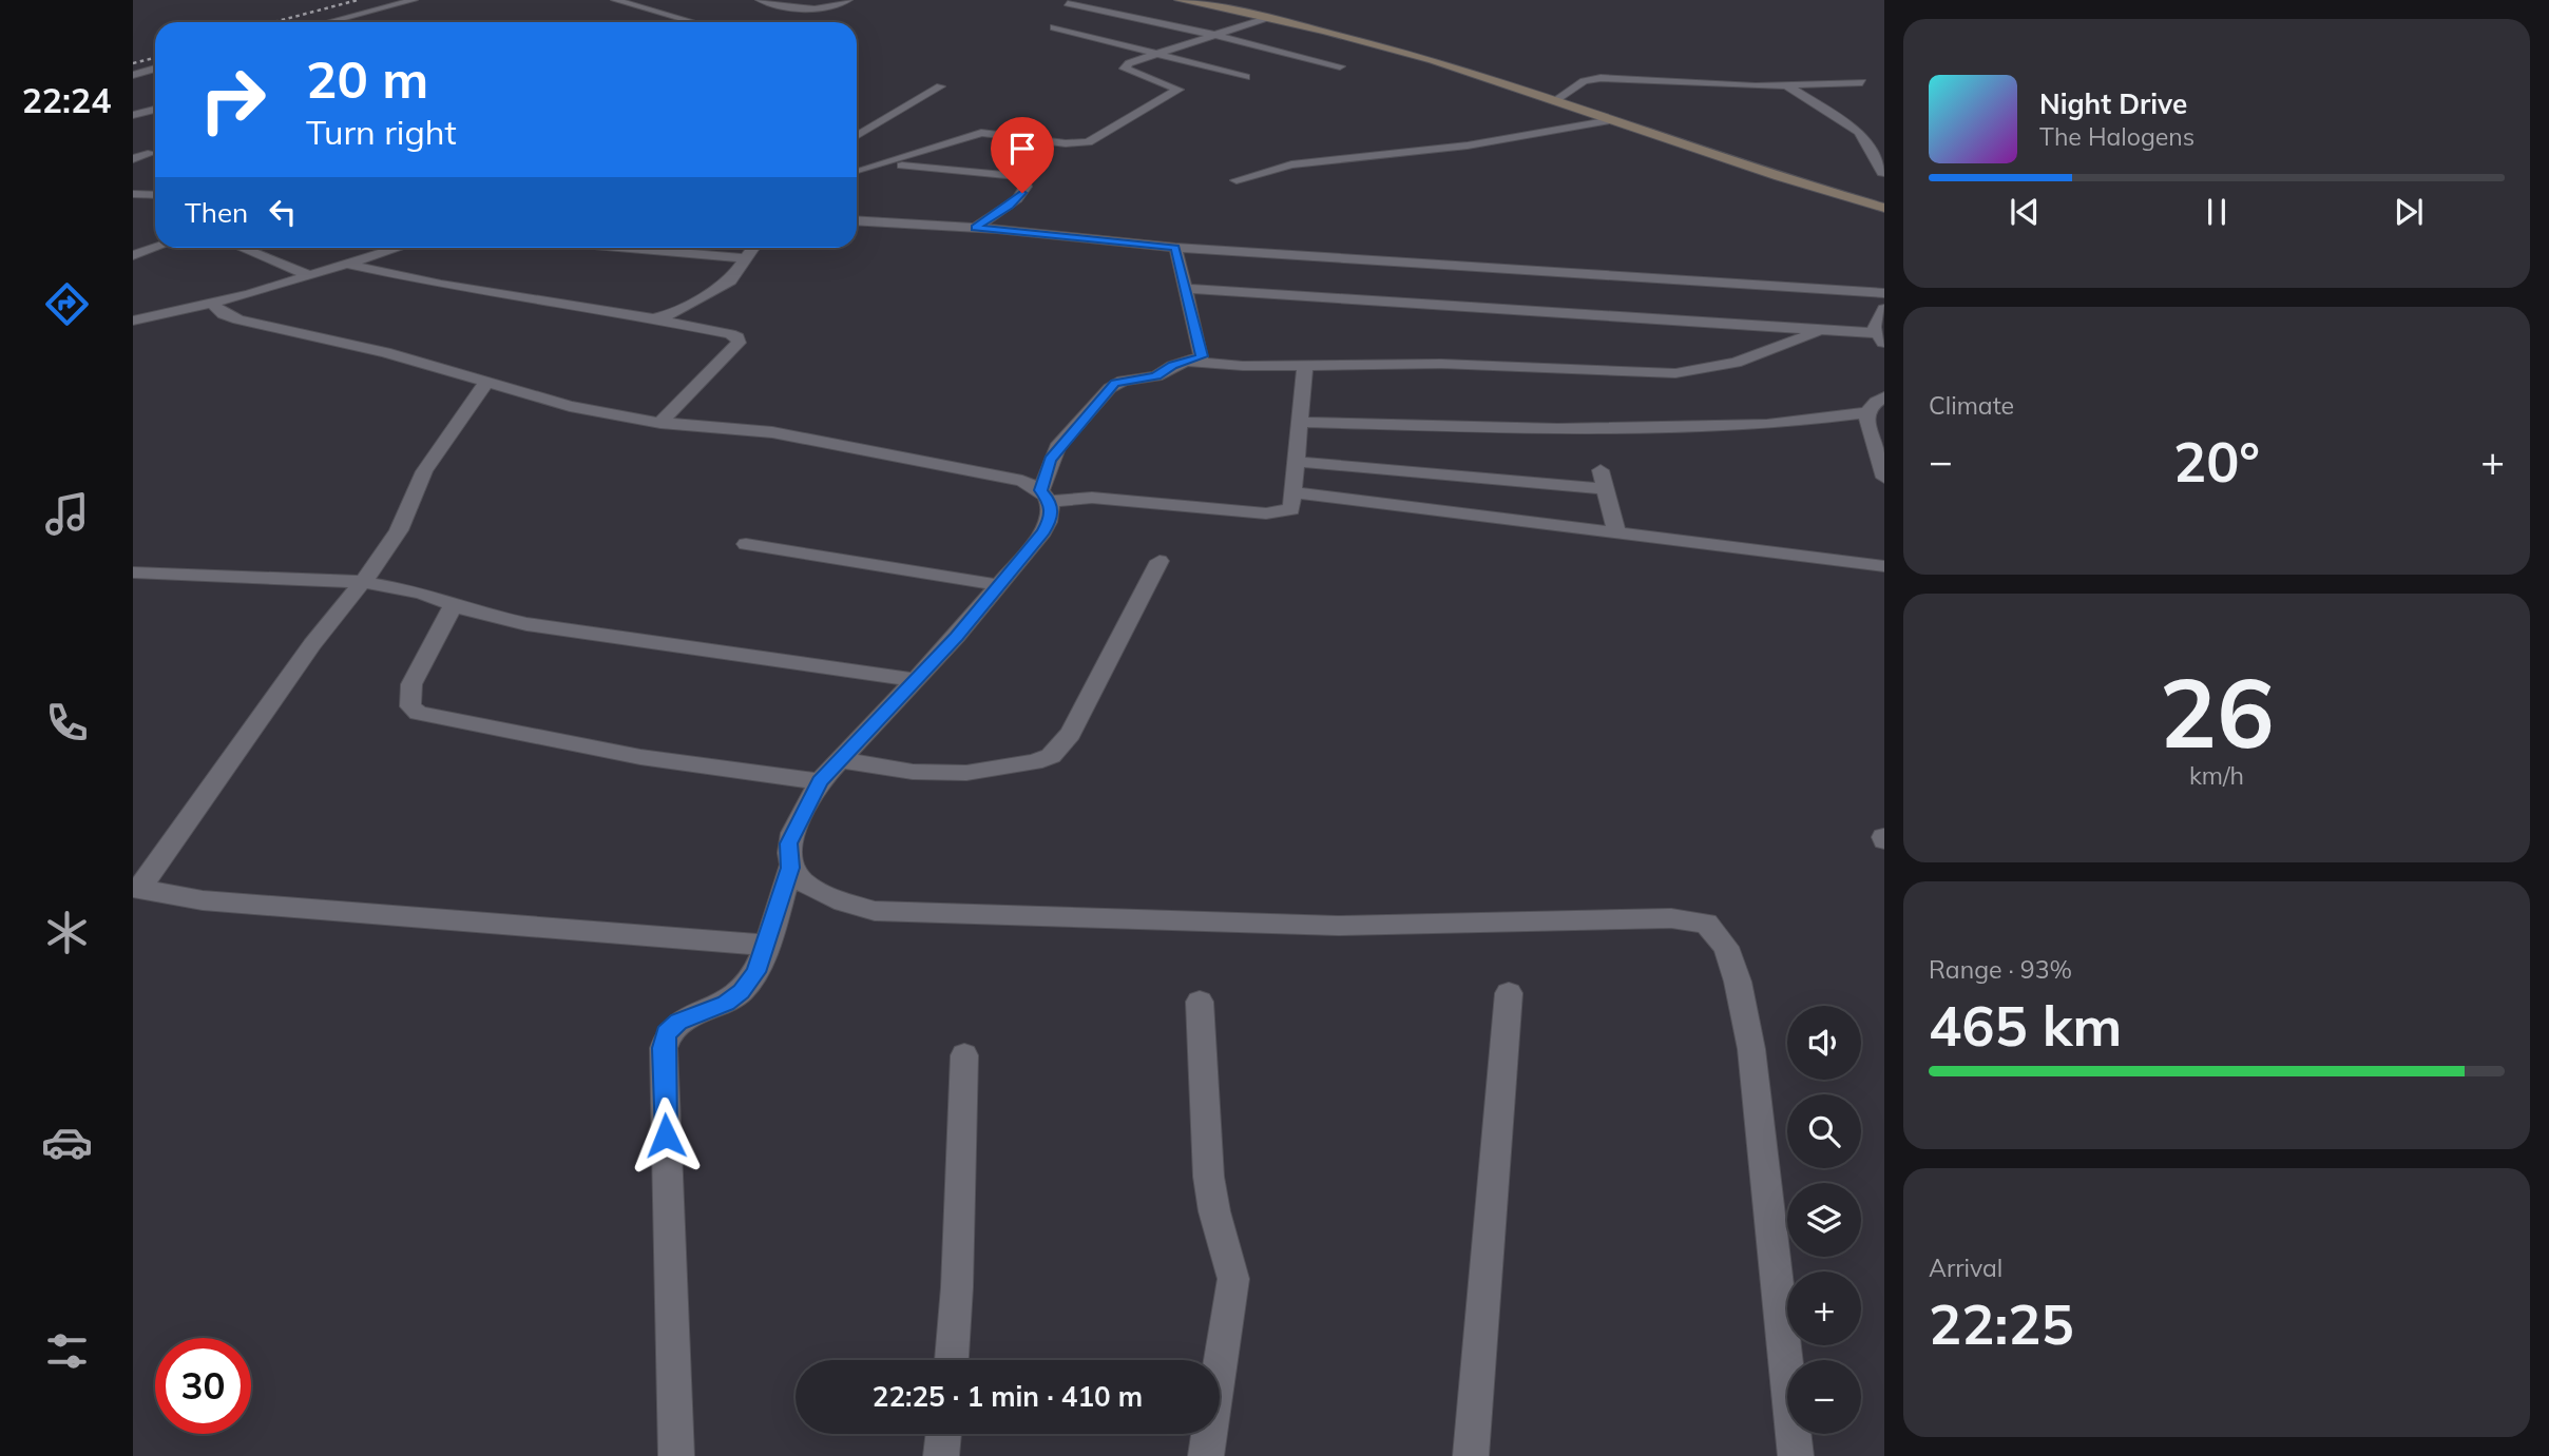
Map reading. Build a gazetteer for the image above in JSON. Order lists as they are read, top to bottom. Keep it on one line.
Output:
{"page":{"tabs":"22:24","turn":["20 m","Turn right"],"song":["Night Drive","The Halogens"],"then":"Then","tile":["Climate",["26","km/h"],["Range · 93%","465 km"],["Arrival","22:25"]],"heat":["−","20°","+"],"map_buttons":["+","−"],"limit":"30","trip":"22:25 · 1 min · 410 m"}}
